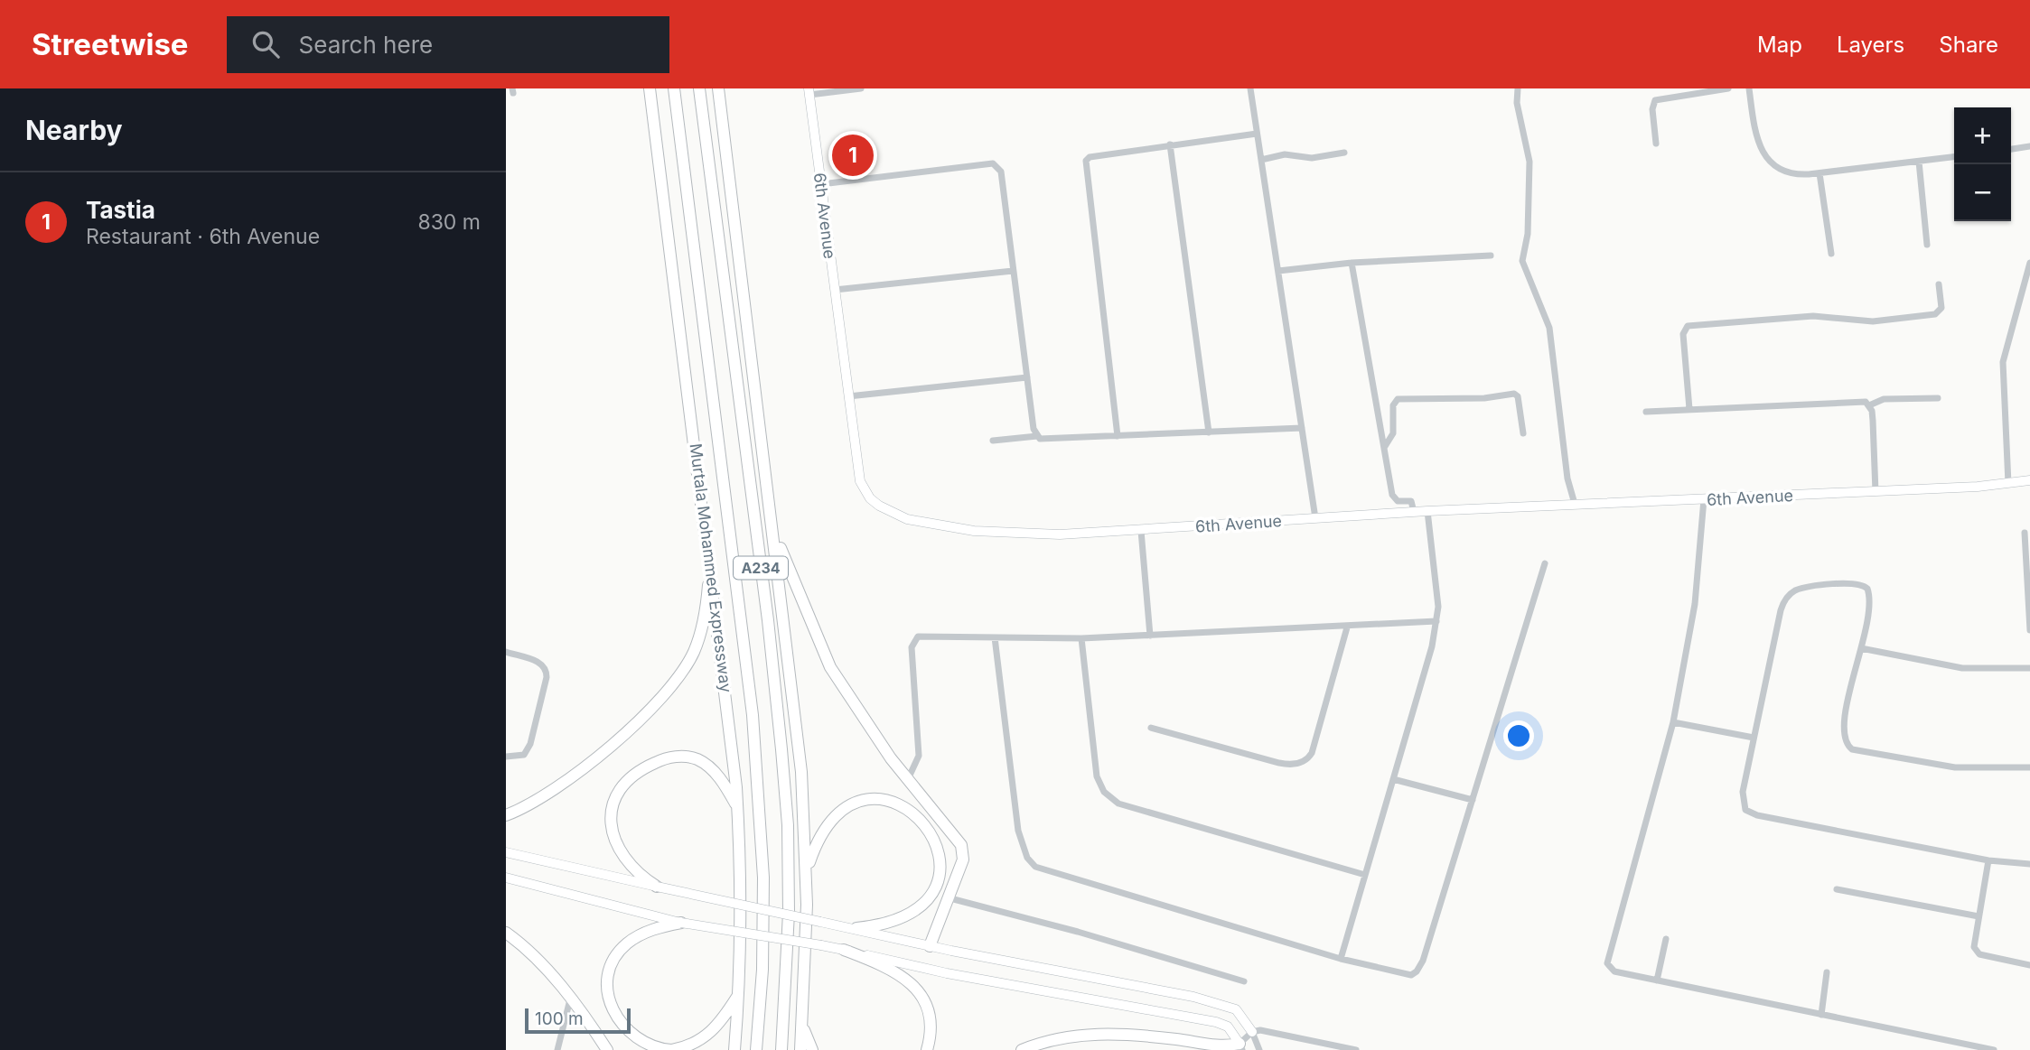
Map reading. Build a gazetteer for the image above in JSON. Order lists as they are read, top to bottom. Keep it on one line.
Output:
{"streets":{"highway":["Murtala Mohammed Expressway","A234"],"street":["6th Avenue"]},"scale_bar":"100 m","page":{"header":"Streetwise","search":"Search here","nav":["Map","Layers","Share"],"heading":"Nearby","map_buttons":["+","−"],"pins":"1","list":[{"mark":"1","name":"Tastia","note":"Restaurant · 6th Avenue","value":"830 m"}],"scale":"100 m"}}
